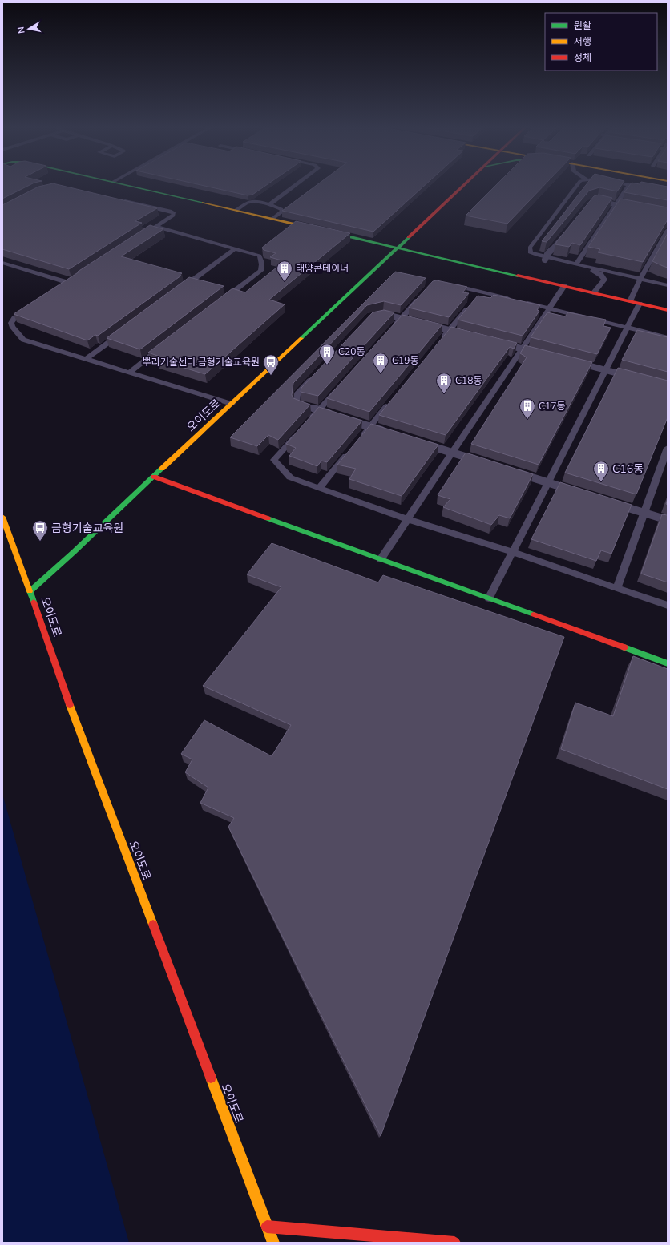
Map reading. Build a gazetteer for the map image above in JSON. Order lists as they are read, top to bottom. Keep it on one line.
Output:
{"streets":{"main road":["오이도로"]},"places":{"building":["태양콘테이너","C20동","C19동","C18동","C17동","C16동"],"bus stop":["뿌리기술센터.금형기술교육원","금형기술교육원"]},"legend":["원활","서행","정체"],"north":"left"}
